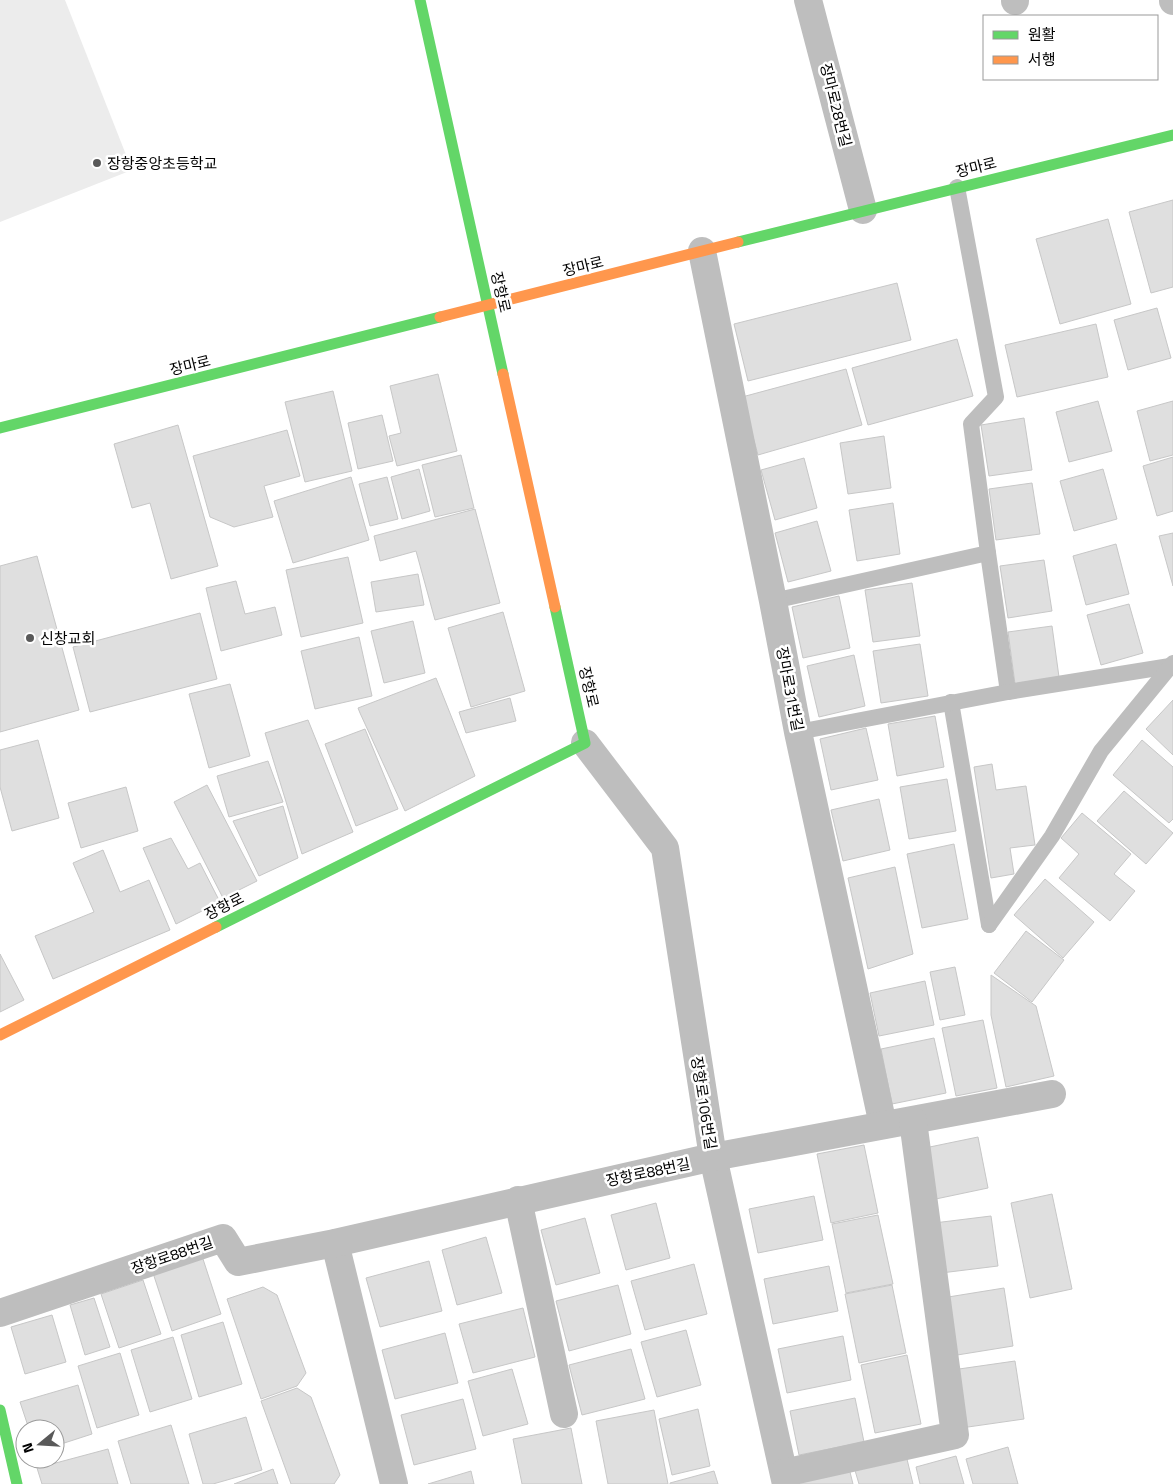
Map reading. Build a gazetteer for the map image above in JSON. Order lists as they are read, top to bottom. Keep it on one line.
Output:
{"streets":{"street":["장마로28번길","장마로","장항로","장마로31번길","장항로106번길","장항로88번길"]},"crossings":[["장마로28번길","장마로"],["장마로","장항로"],["장마로","장마로31번길"],["장항로","장항로106번길"],["장마로31번길","장항로88번길"],["장항로106번길","장항로88번길"]],"places":["장항중앙초등학교","신창교회"],"legend":["원활","서행"],"north":"left"}
